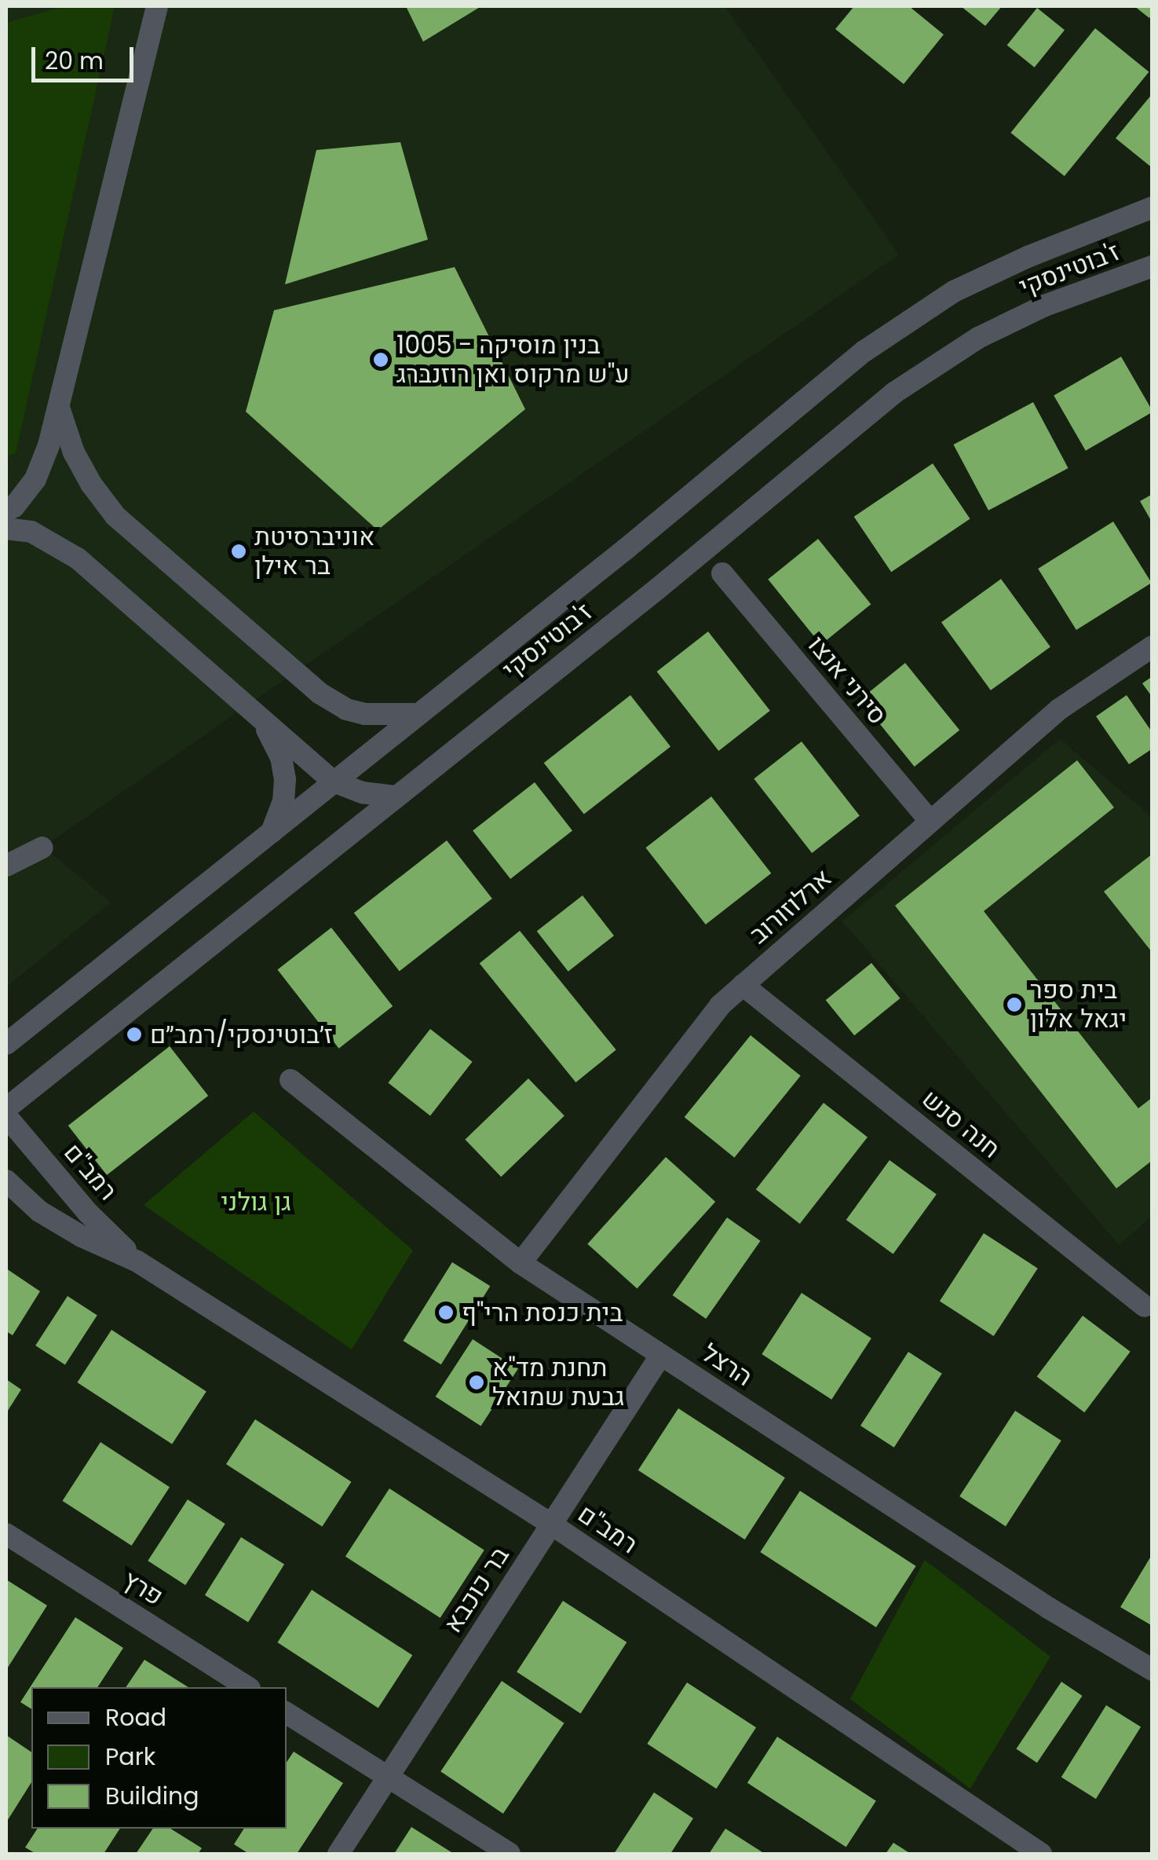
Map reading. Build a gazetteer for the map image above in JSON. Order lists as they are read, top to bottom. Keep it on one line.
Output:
{"streets":{"street":["ז'בוטינסקי","סירני אנצו","ארלוזורוב","חנה סנש","רמב\"ם","הרצל","פרץ","בר כוכבא"]},"crossings":[["סירני אנצו","ארלוזורוב"],["ארלוזורוב","חנה סנש"],["ארלוזורוב","הרצל"],["רמב\"ם","בר כוכבא"],["הרצל","בר כוכבא"]],"parks":["גן גולני"],"places":["1005 - בנין מוסיקה ע\"ש מרקוס ואן רוזנברג","אוניברסיטת בר אילן","בית ספר יגאל אלון","ז׳בוטינסקי/רמב״ם","בית כנסת הרי\"ף","תחנת מד\"א גבעת שמואל"],"legend":["Road","Park","Building"],"scale_bar":"20 m"}
